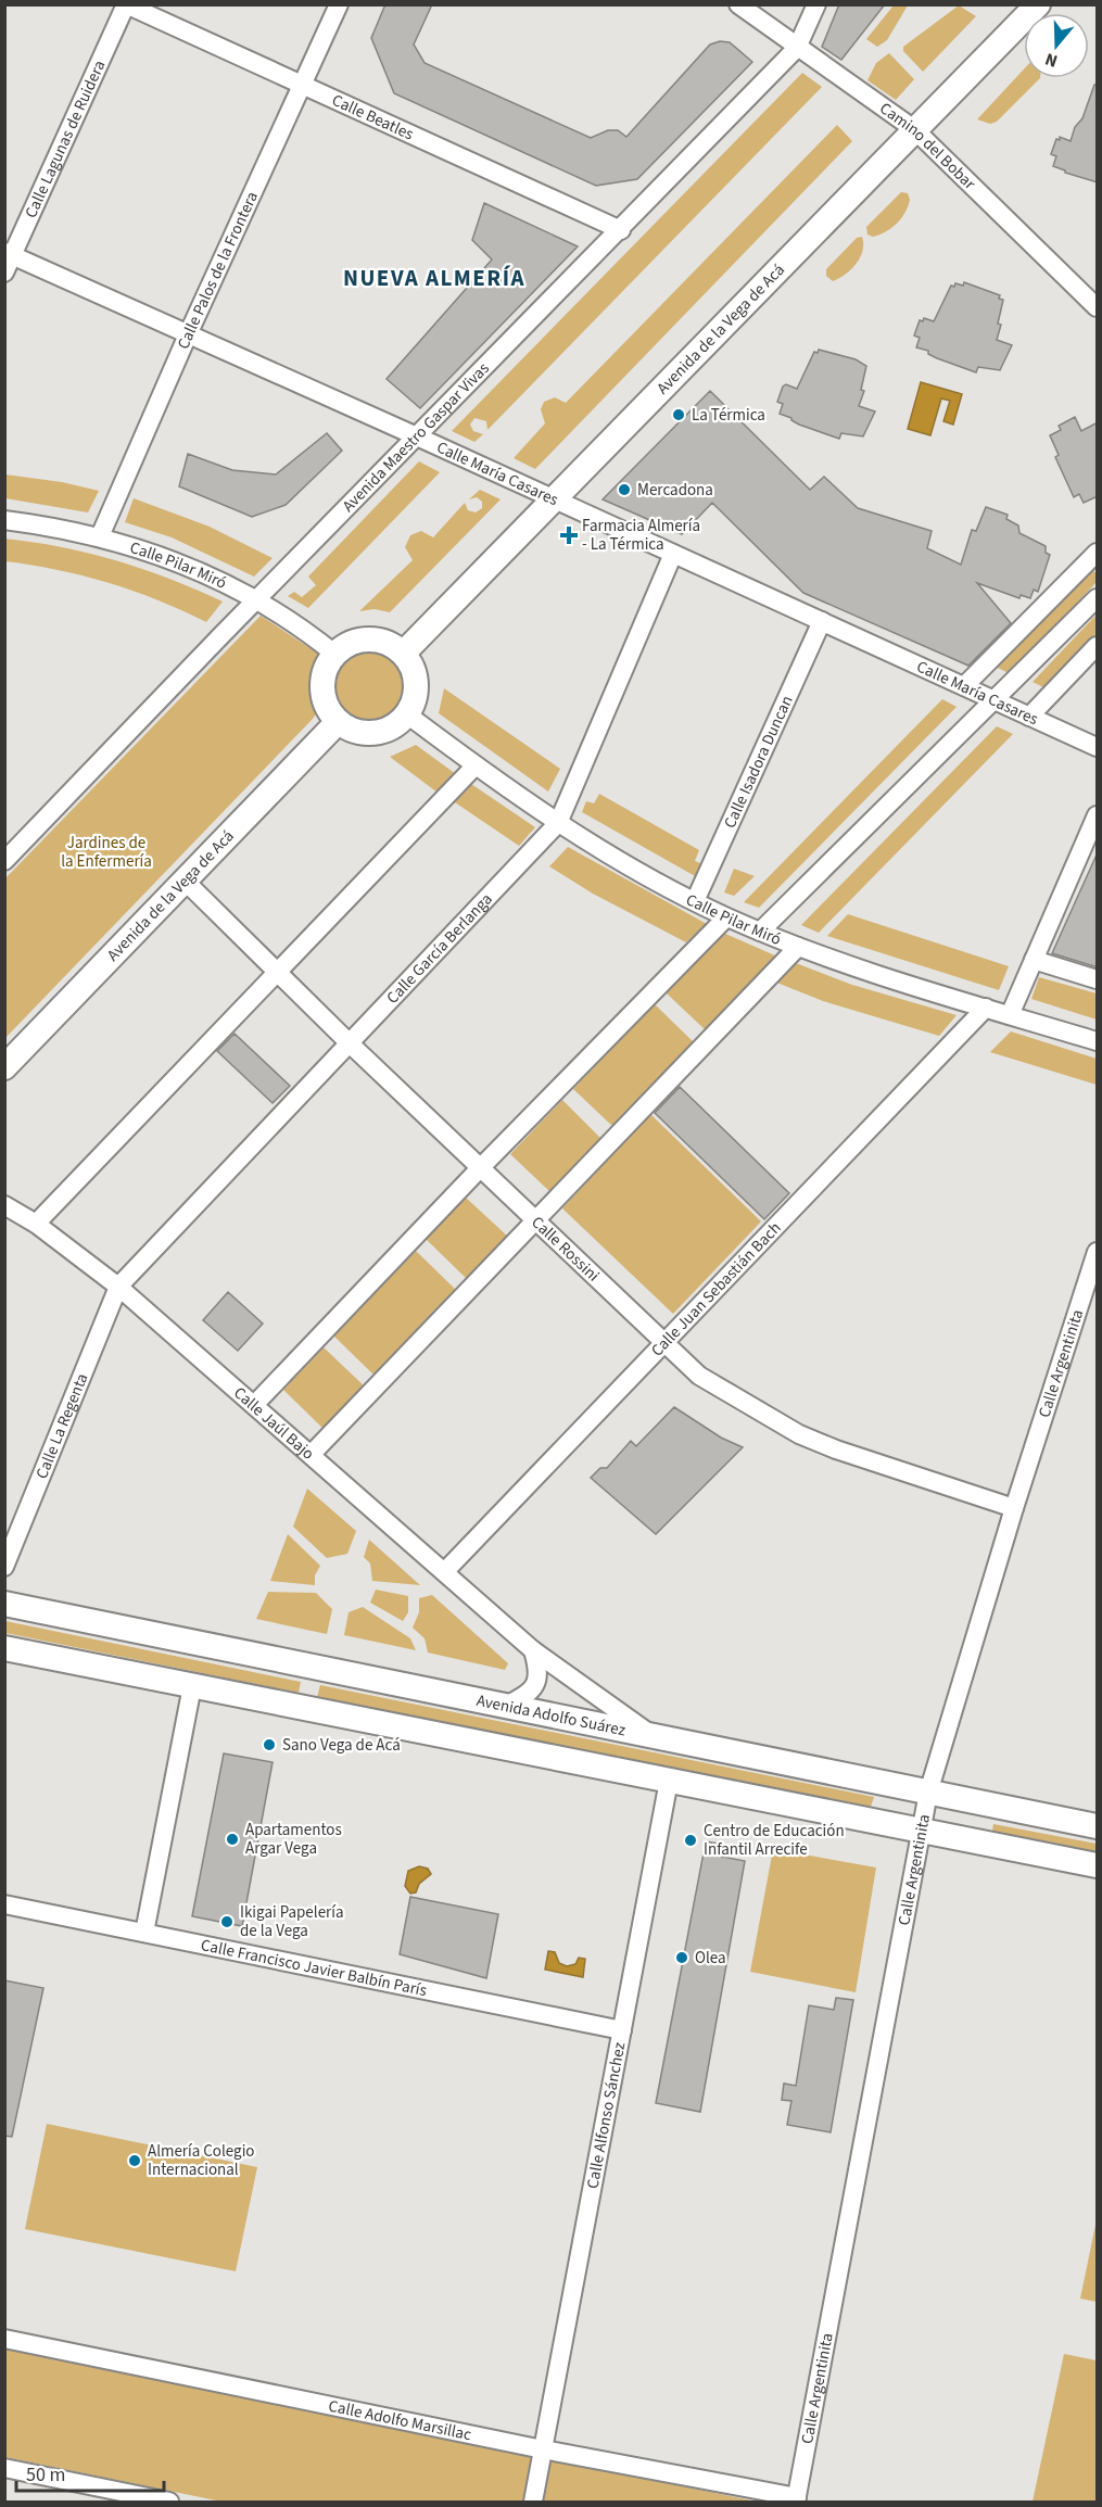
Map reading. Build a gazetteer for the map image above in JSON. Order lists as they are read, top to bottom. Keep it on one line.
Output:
{"streets":{"street":["Calle Beatles","Calle Lagunas de Ruidera","Camino del Bobar","Calle Palos de la Frontera","Avenida de la Vega de Acá","Avenida Maestro Gaspar Vivas","Calle María Casares","Calle Pilar Miró","Calle Isadora Duncan","Calle García Berlanga","Calle Rossini","Calle Juan Sebastián Bach","Calle Argentinita","Calle Jaúl Bajo","Calle La Regenta","Avenida Adolfo Suárez","Calle Francisco Javier Balbín París","Calle Alfonso Sánchez","Calle Adolfo Marsillac"]},"crossings":[["Calle Beatles","Calle Lagunas de Ruidera"],["Calle Beatles","Calle Palos de la Frontera"],["Calle Beatles","Avenida Maestro Gaspar Vivas"],["Calle Lagunas de Ruidera","Calle María Casares"],["Camino del Bobar","Avenida de la Vega de Acá"],["Camino del Bobar","Avenida Maestro Gaspar Vivas"],["Calle Palos de la Frontera","Calle María Casares"],["Calle Palos de la Frontera","Calle Pilar Miró"],["Avenida de la Vega de Acá","Calle María Casares"],["Avenida de la Vega de Acá","Calle Pilar Miró"],["Avenida de la Vega de Acá","Calle Rossini"],["Avenida Maestro Gaspar Vivas","Calle María Casares"],["Avenida Maestro Gaspar Vivas","Calle Pilar Miró"],["Calle María Casares","Calle Isadora Duncan"],["Calle María Casares","Calle García Berlanga"],["Calle Pilar Miró","Calle Isadora Duncan"],["Calle Pilar Miró","Calle García Berlanga"],["Calle Pilar Miró","Calle Juan Sebastián Bach"],["Calle García Berlanga","Calle Rossini"],["Calle García Berlanga","Calle Jaúl Bajo"],["Calle García Berlanga","Calle La Regenta"],["Calle Rossini","Calle Juan Sebastián Bach"],["Calle Rossini","Calle Argentinita"],["Calle Juan Sebastián Bach","Calle Jaúl Bajo"],["Calle Argentinita","Avenida Adolfo Suárez"],["Calle Argentinita","Calle Adolfo Marsillac"],["Calle Jaúl Bajo","Calle La Regenta"],["Calle Jaúl Bajo","Avenida Adolfo Suárez"],["Calle Francisco Javier Balbín París","Calle Alfonso Sánchez"],["Calle Alfonso Sánchez","Calle Adolfo Marsillac"]],"districts":["NUEVA ALMERÍA"],"parks":["Jardines de la Enfermería"],"places":{"other":["La Térmica","Mercadona","Sano Vega de Acá","Apartamentos Argar Vega","Centro de Educación Infantil Arrecife","Ikigai Papelería de la Vega","Olea","Almería Colegio Internacional"],"health":["Farmacia Almería - La Térmica"]},"scale_bar":"50 m","north":"bottom"}
